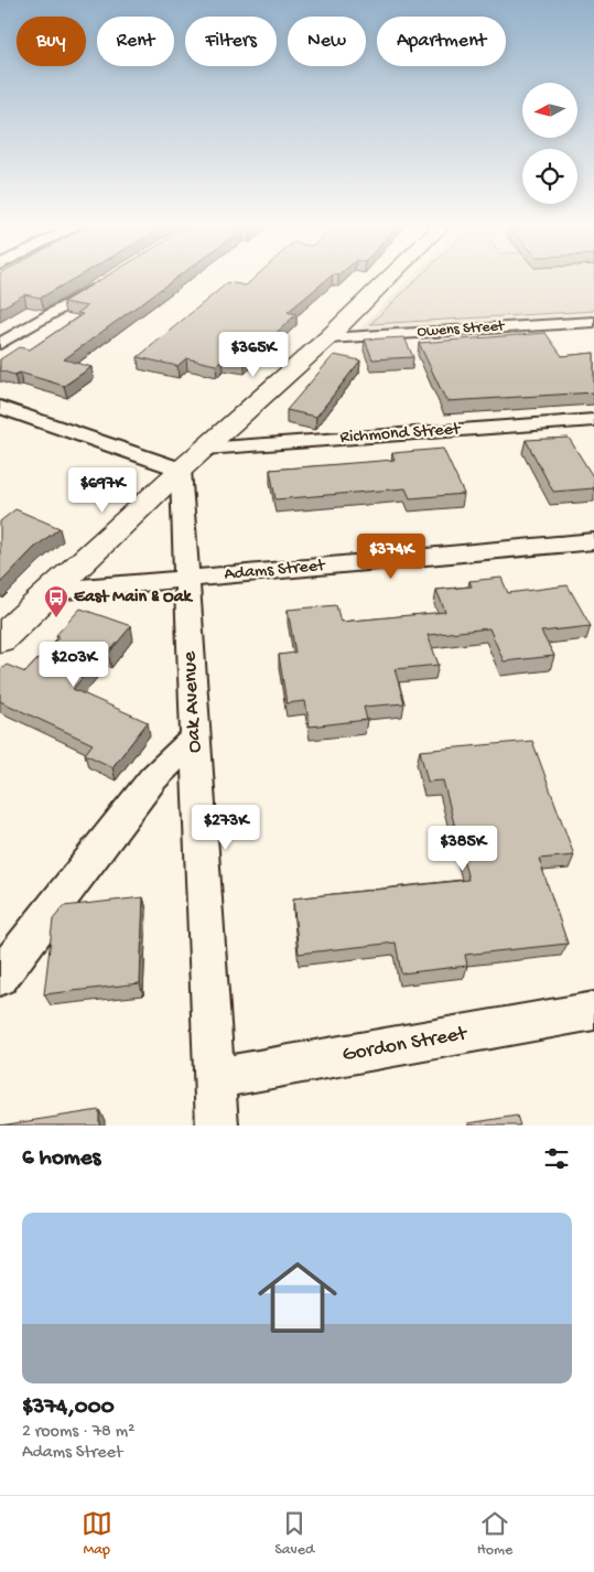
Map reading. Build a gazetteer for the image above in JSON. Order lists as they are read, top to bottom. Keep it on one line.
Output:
{"streets":{"street":["Owens Street","Richmond Street","Adams Street","Oak Avenue","Gordon Street"]},"crossings":[["Adams Street","Oak Avenue"],["Oak Avenue","Gordon Street"]],"places":{"bus stop":["East Main & Oak"]},"north":"left","page":{"chip":["Buy","Rent","Filters","New","Apartment"],"price":["$365K","$697K","$374K","$203K","$273K","$385K"],"heading":"6 homes","list":[{"name":"$374,000","note":"2 rooms · 78 m² · Adams Street"}],"tabs":["Map","Saved","Home"]}}
